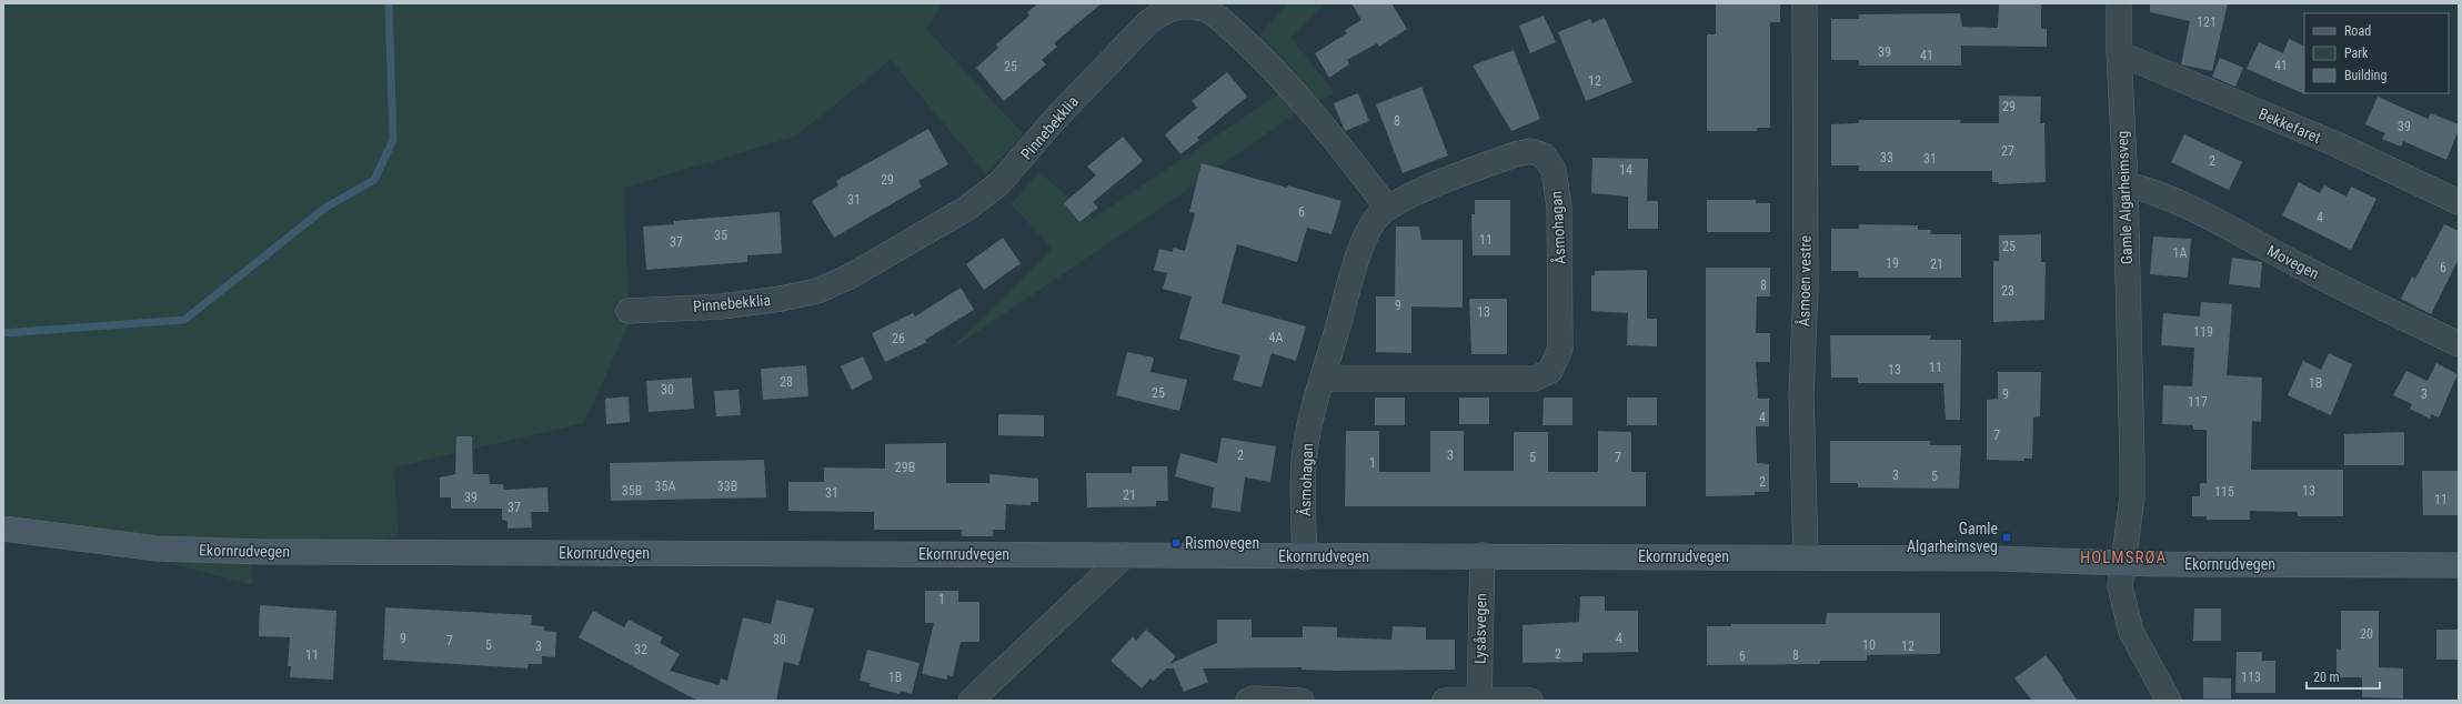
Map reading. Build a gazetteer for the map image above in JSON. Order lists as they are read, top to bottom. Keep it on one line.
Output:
{"streets":{"main road":["Ekornrudvegen"],"street":["Bekkefaret","Pinnebekklia","Gamle Algarheimsveg","Åsmohagan","Movegen","Åsmoen vestre","Lysåsvegen"]},"crossings":[["Bekkefaret","Gamle Algarheimsveg"],["Pinnebekklia","Åsmohagan"],["Gamle Algarheimsveg","Movegen"],["Gamle Algarheimsveg","Ekornrudvegen"],["Åsmohagan","Ekornrudvegen"],["Åsmoen vestre","Ekornrudvegen"],["Ekornrudvegen","Lysåsvegen"]],"districts":["HOLMSRØA"],"places":{"transit":["Gamle Algarheimsveg","Rismovegen"]},"house_numbers":["121","39","41","41","25","12","29","8","39","27","33","31","2","14","29","31","6","4","35","11","37","25","1A","19","21","6","8","23","9","13","119","4A","26","11","13","28","1B","30","25","9","3","117","4","7","2","3","5","7","1","29B","3","5","2","35A","33B","35B","13","115","31","21","39","11","37","1","20","9","4","30","7","5","10","3","12","32","2","11","8","6","1B","113"],"legend":["Road","Park","Building"],"scale_bar":"20 m"}
